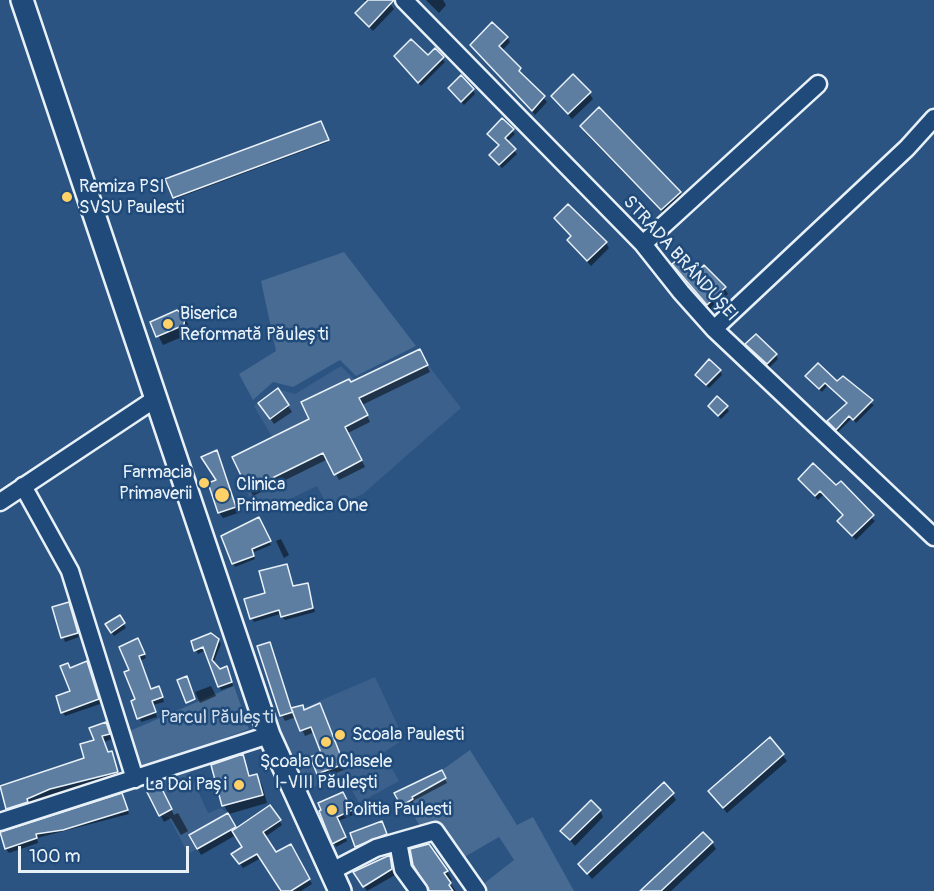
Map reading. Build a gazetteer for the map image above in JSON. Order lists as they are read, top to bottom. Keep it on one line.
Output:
{"streets":{"street":["STRADA BRÂNDUȘEI"]},"parks":["Parcul Păulești"],"places":["Remiza PSI SVSU Paulesti","Biserica Reformată Păulești","Farmacia Primaverii","Clinica Primamedica One","Scoala Paulesti","Şcoala Cu Clasele I-VIII Păuleşti","La Doi Pași","Politia Paulesti"],"scale_bar":"100 m"}
